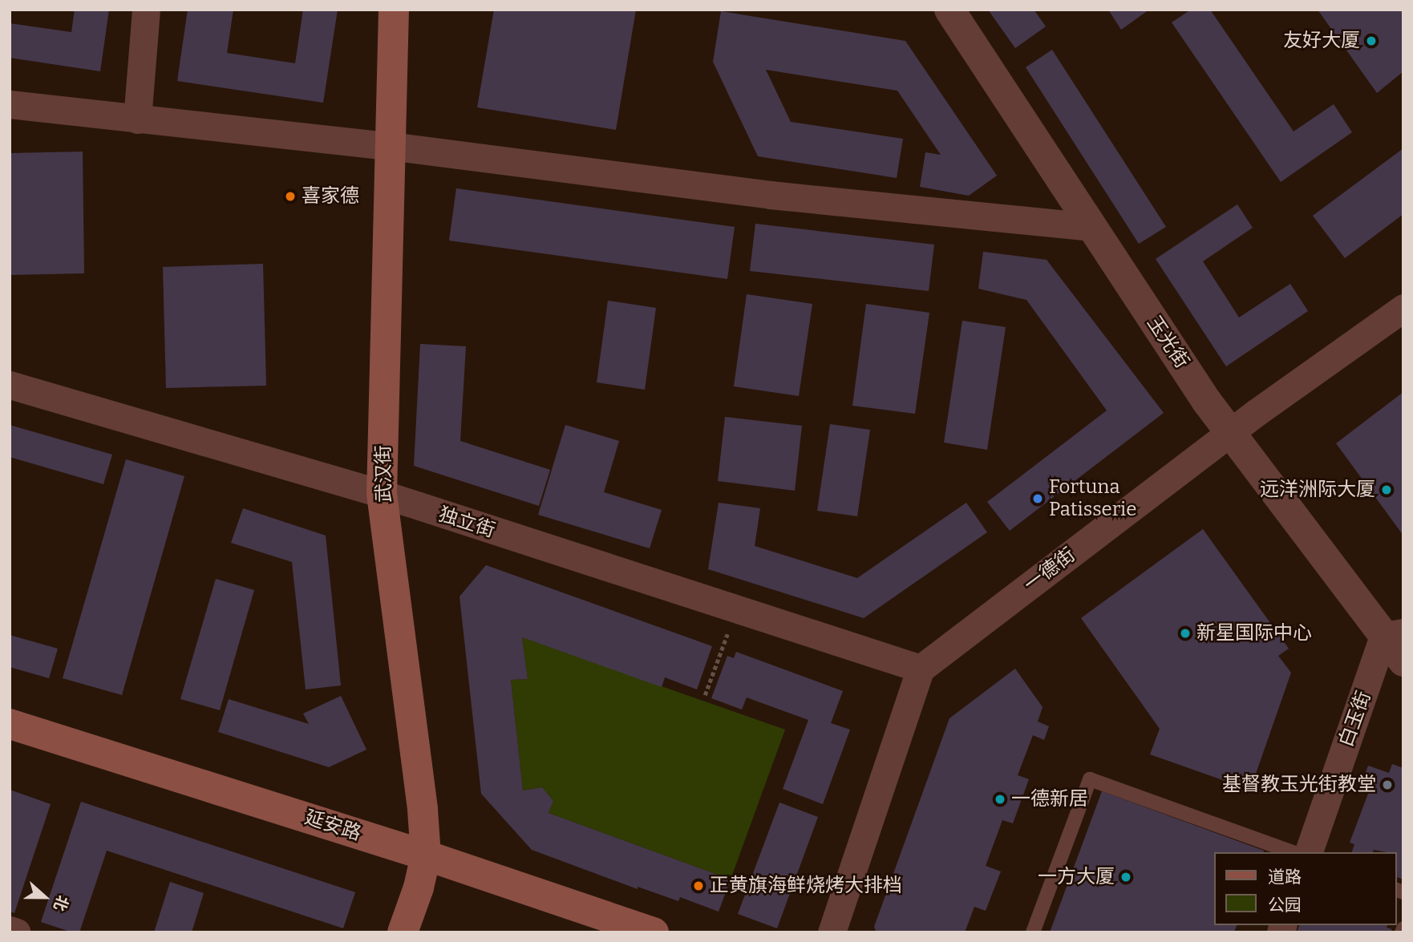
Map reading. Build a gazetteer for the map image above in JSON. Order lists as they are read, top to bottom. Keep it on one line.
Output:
{"streets":{"main road":["武汉街","延安路"],"street":["玉光街","独立街","一德街","白玉街"]},"crossings":[["玉光街","一德街"],["玉光街","白玉街"],["武汉街","独立街"],["武汉街","延安路"],["独立街","一德街"]],"places":["友好大厦","喜家德","远洋洲际大厦","Fortuna Patisserie","新星国际中心","基督教玉光街教堂","一德新居","一方大厦","正黄旗海鲜烧烤大排档"],"legend":["道路","公园"],"north":"right"}
